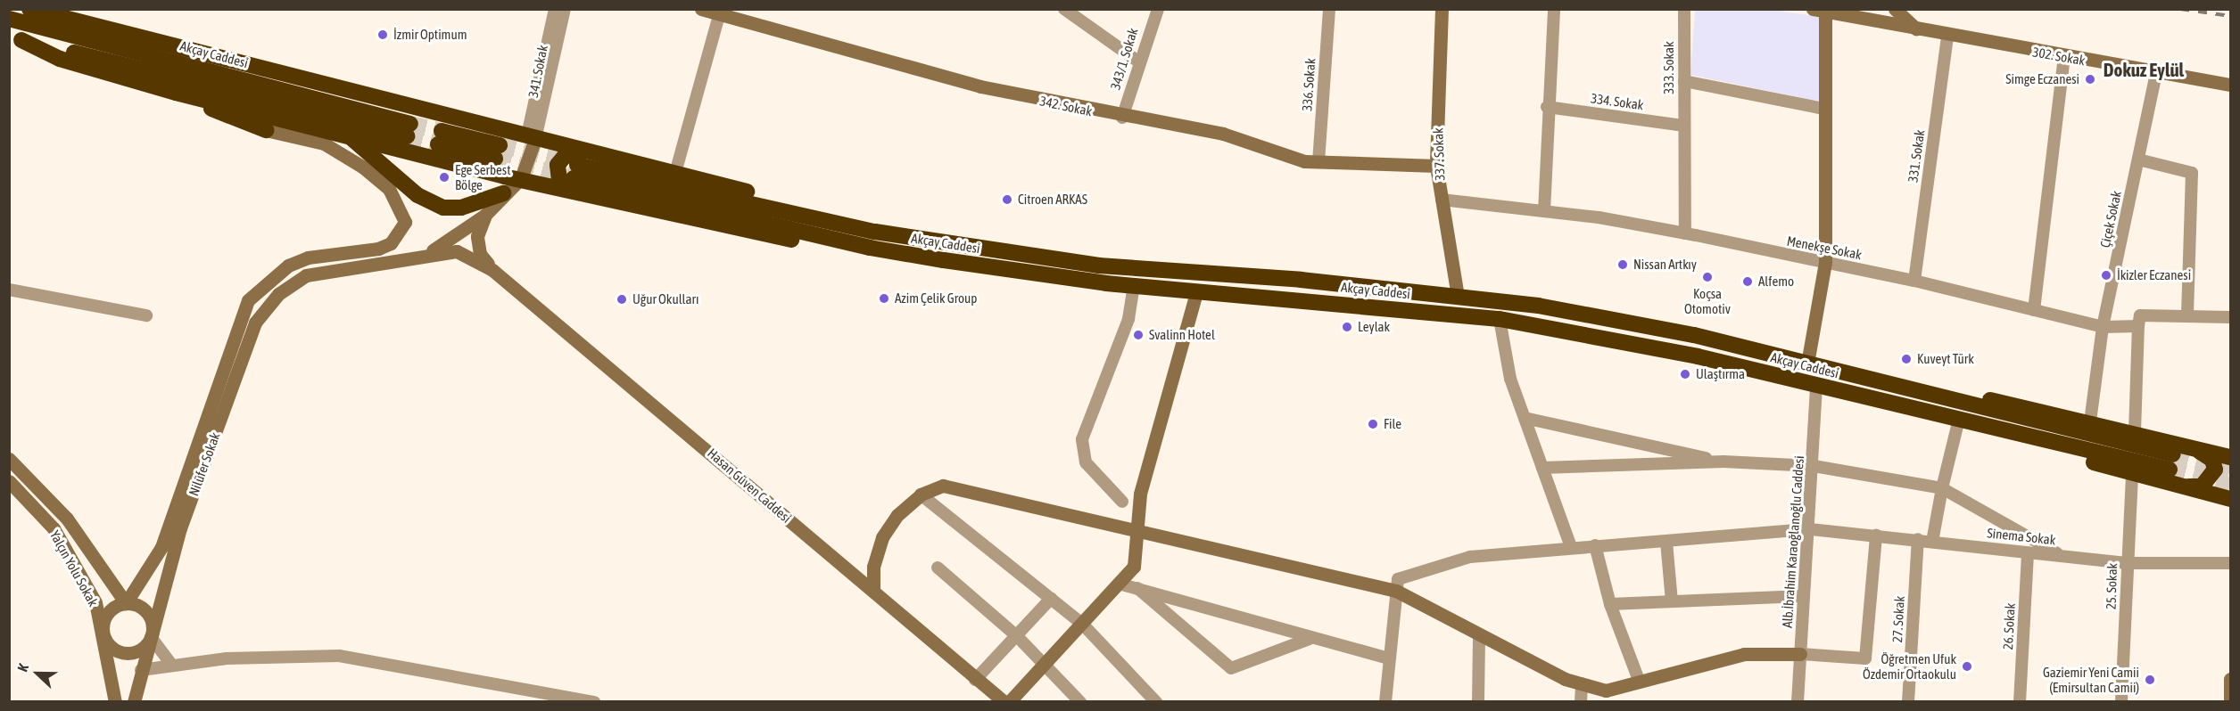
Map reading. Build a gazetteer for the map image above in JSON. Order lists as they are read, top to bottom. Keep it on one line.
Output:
{"streets":{"highway":["Akçay Caddesi"],"street":["302. Sokak","343/1. Sokak","333. Sokak","341. Sokak","336. Sokak","334. Sokak","342. Sokak","337. Sokak","331. Sokak","Çiçek Sokak","Menekşe Sokak","Nilüfer Sokak","Hasan Güven Caddesi","Sinema Sokak","Alb.İbrahim Karaoğlanoğlu Caddesi","Yalçın Yolu Sokak","25. Sokak","27. Sokak","26. Sokak"]},"crossings":[["Akçay Caddesi","337. Sokak"],["Akçay Caddesi","Alb.İbrahim Karaoğlanoğlu Caddesi"],["302. Sokak","331. Sokak"],["302. Sokak","Çiçek Sokak"],["343/1. Sokak","342. Sokak"],["333. Sokak","334. Sokak"],["333. Sokak","Menekşe Sokak"],["336. Sokak","342. Sokak"],["342. Sokak","337. Sokak"],["337. Sokak","Menekşe Sokak"],["331. Sokak","Menekşe Sokak"],["Çiçek Sokak","Menekşe Sokak"],["Nilüfer Sokak","Yalçın Yolu Sokak"],["Sinema Sokak","Alb.İbrahim Karaoğlanoğlu Caddesi"],["Sinema Sokak","25. Sokak"],["Sinema Sokak","27. Sokak"],["Sinema Sokak","26. Sokak"]],"districts":["Dokuz Eylül"],"places":["İzmir Optimum","Simge Eczanesi","Ege Serbest Bölge","Citroen ARKAS","Nissan Artkıy","İkizler Eczanesi","Koçsa Otomotiv","Alfemo","Azim Çelik Group","Uğur Okulları","Leylak","Svalinn Hotel","Kuveyt Türk","Ulaştırma","File","Öğretmen Ufuk Özdemir Ortaokulu","Gaziemir Yeni Camii (Emirsultan Camii)"],"north":"left"}
